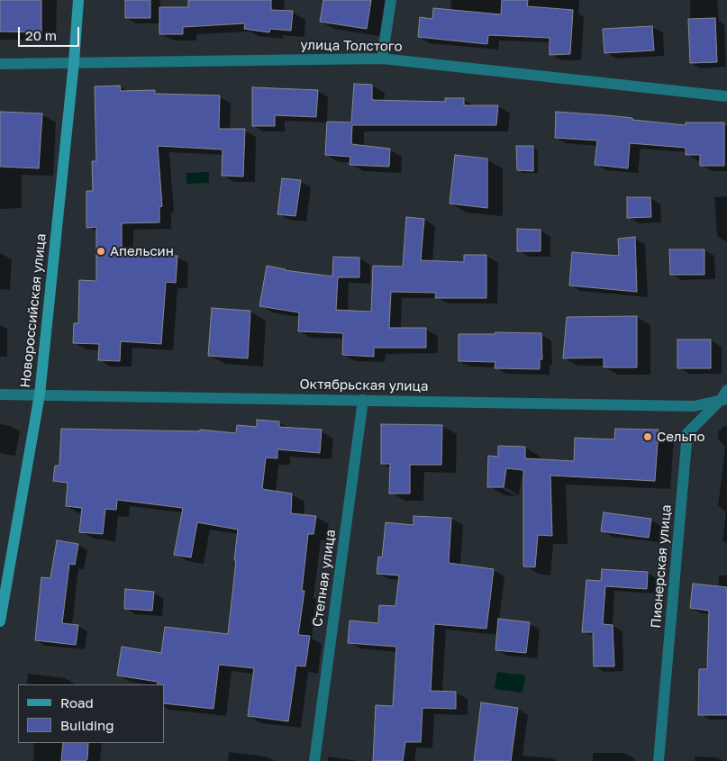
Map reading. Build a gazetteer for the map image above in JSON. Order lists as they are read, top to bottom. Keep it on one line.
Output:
{"streets":{"street":["улица Толстого","Новороссийская улица","Октябрьская улица","Пионерская улица","Степная улица"]},"crossings":[["улица Толстого","Новороссийская улица"],["Новороссийская улица","Октябрьская улица"],["Октябрьская улица","Пионерская улица"],["Октябрьская улица","Степная улица"]],"places":["Апельсин","Сельпо"],"legend":["Road","Building"],"scale_bar":"20 m"}
